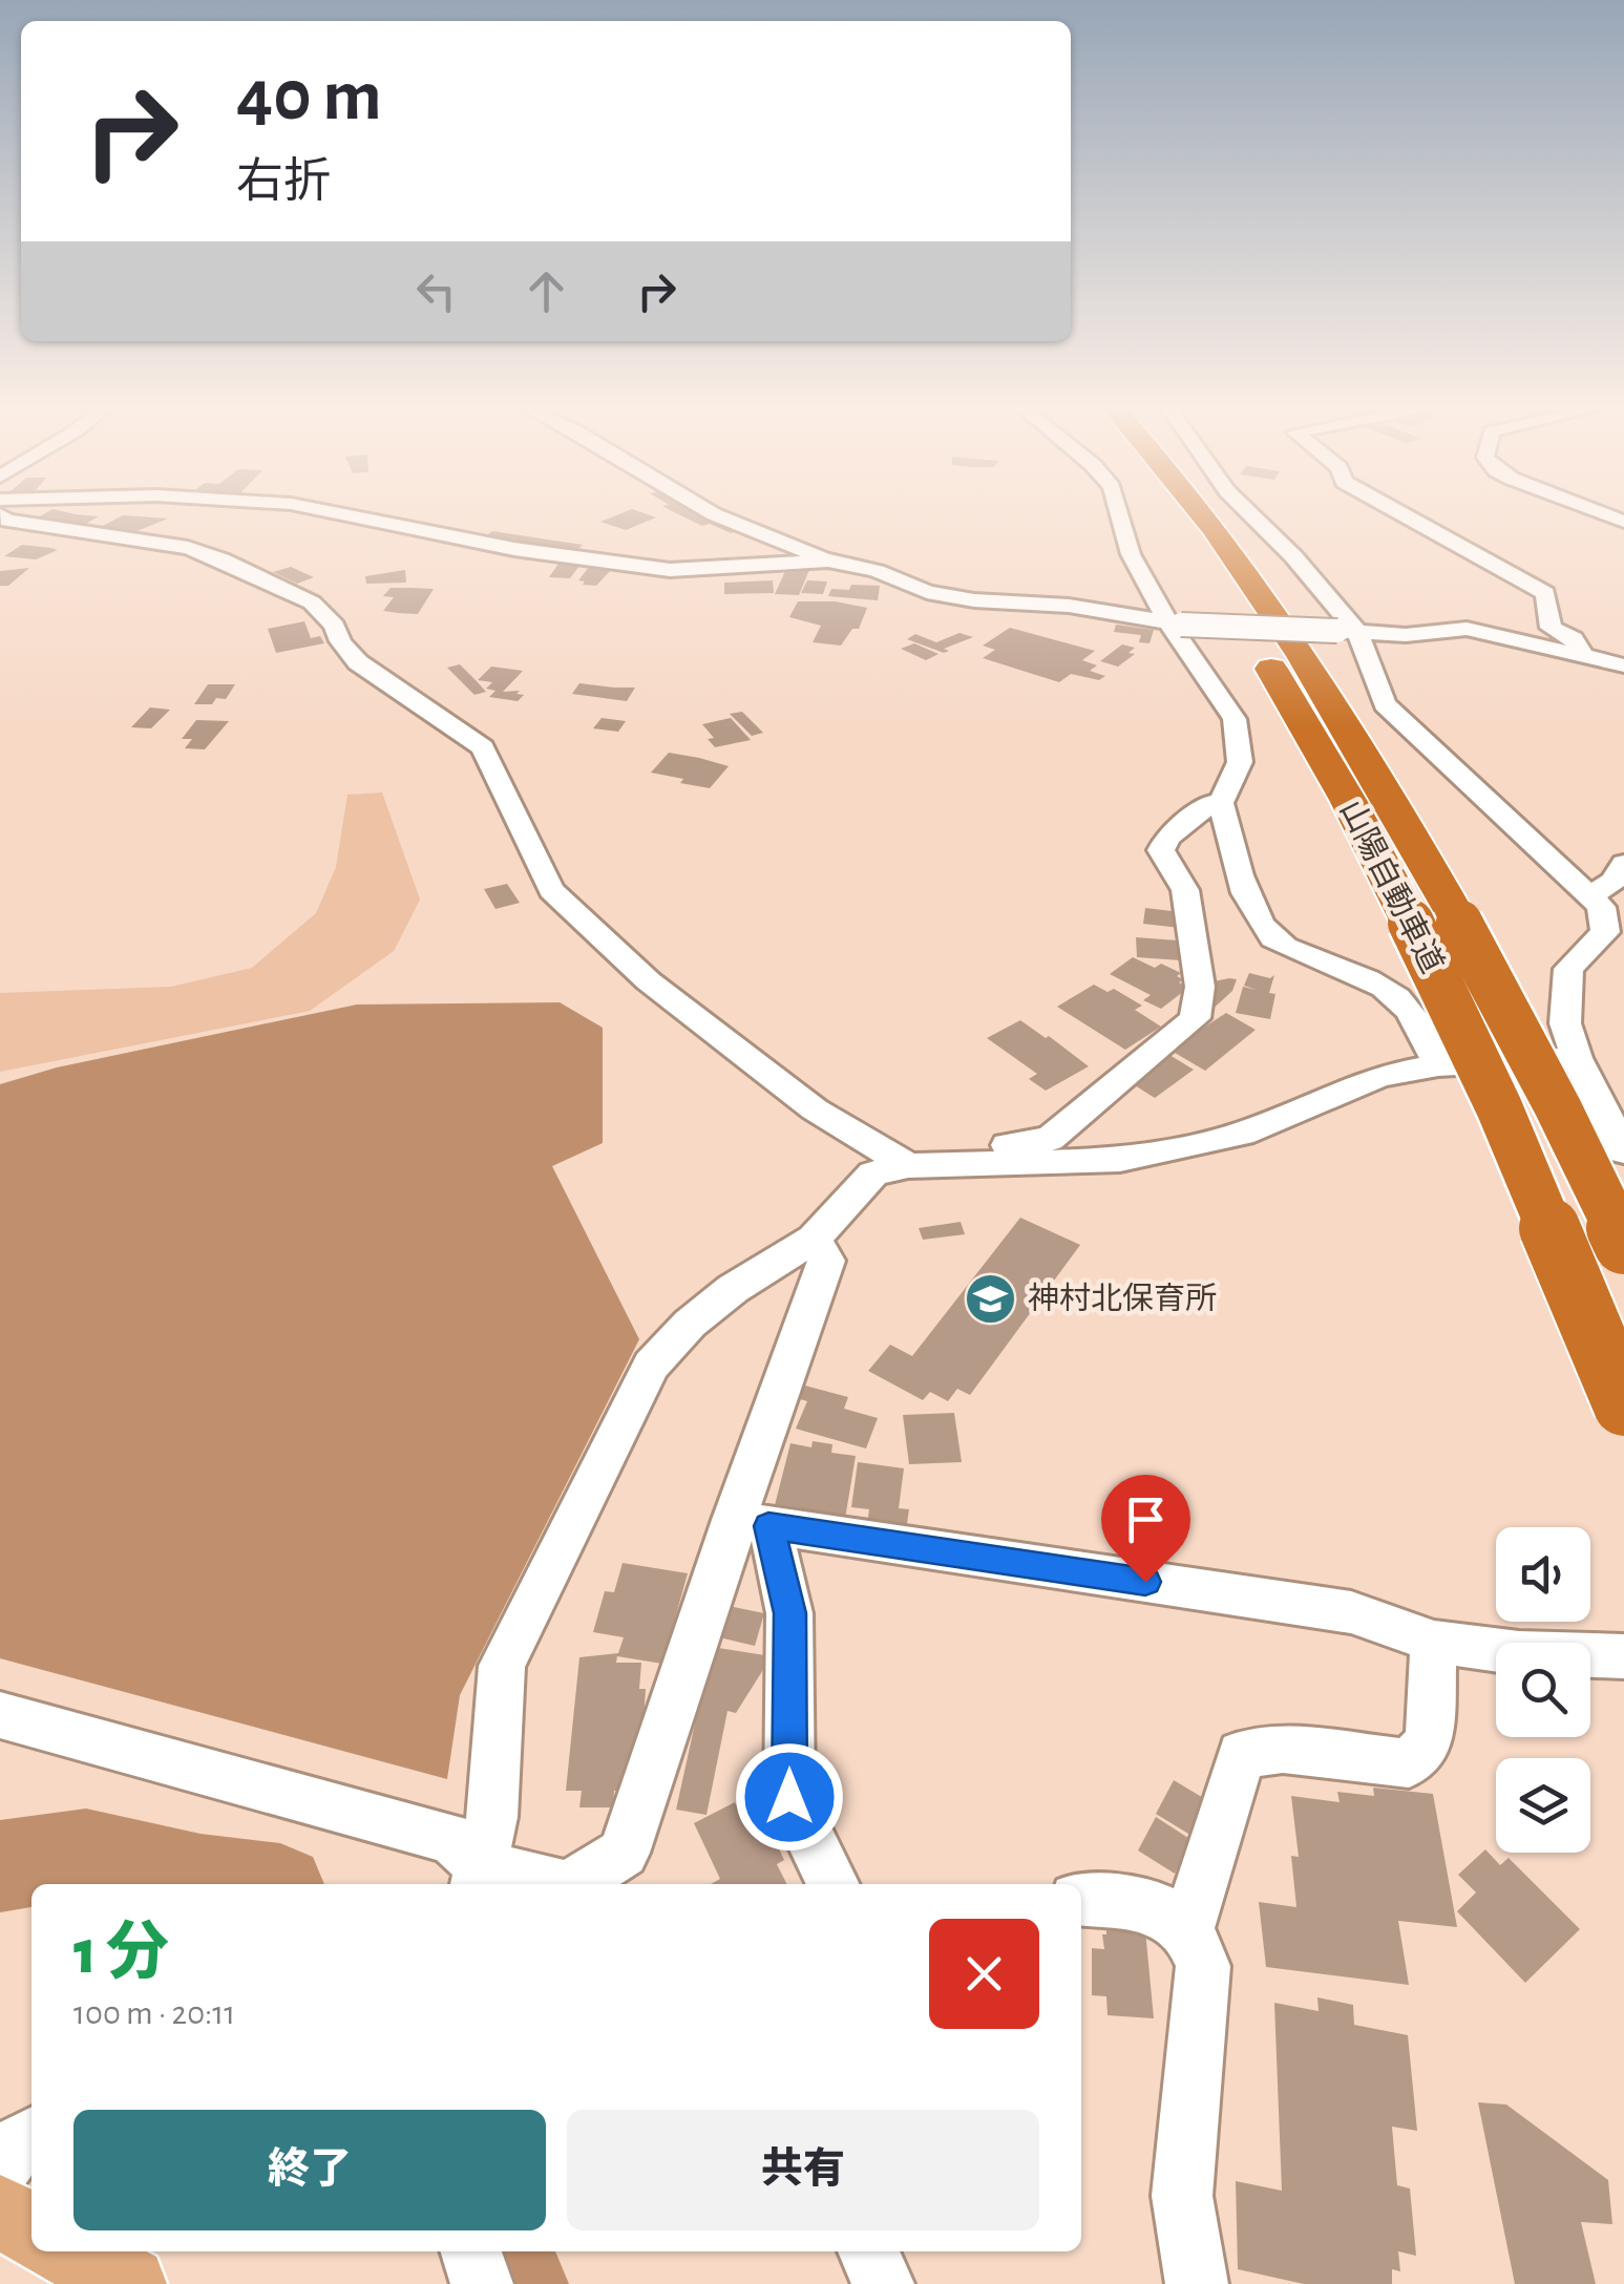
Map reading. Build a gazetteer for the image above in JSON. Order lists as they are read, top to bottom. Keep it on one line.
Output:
{"streets":{"highway":["山陽自動車道"]},"places":{"school or university":["神村北保育所"]},"page":{"turn":["40 m","右折"],"heading":["1 分","100 m · 20:11"],"buttons":["終了","共有"]}}
